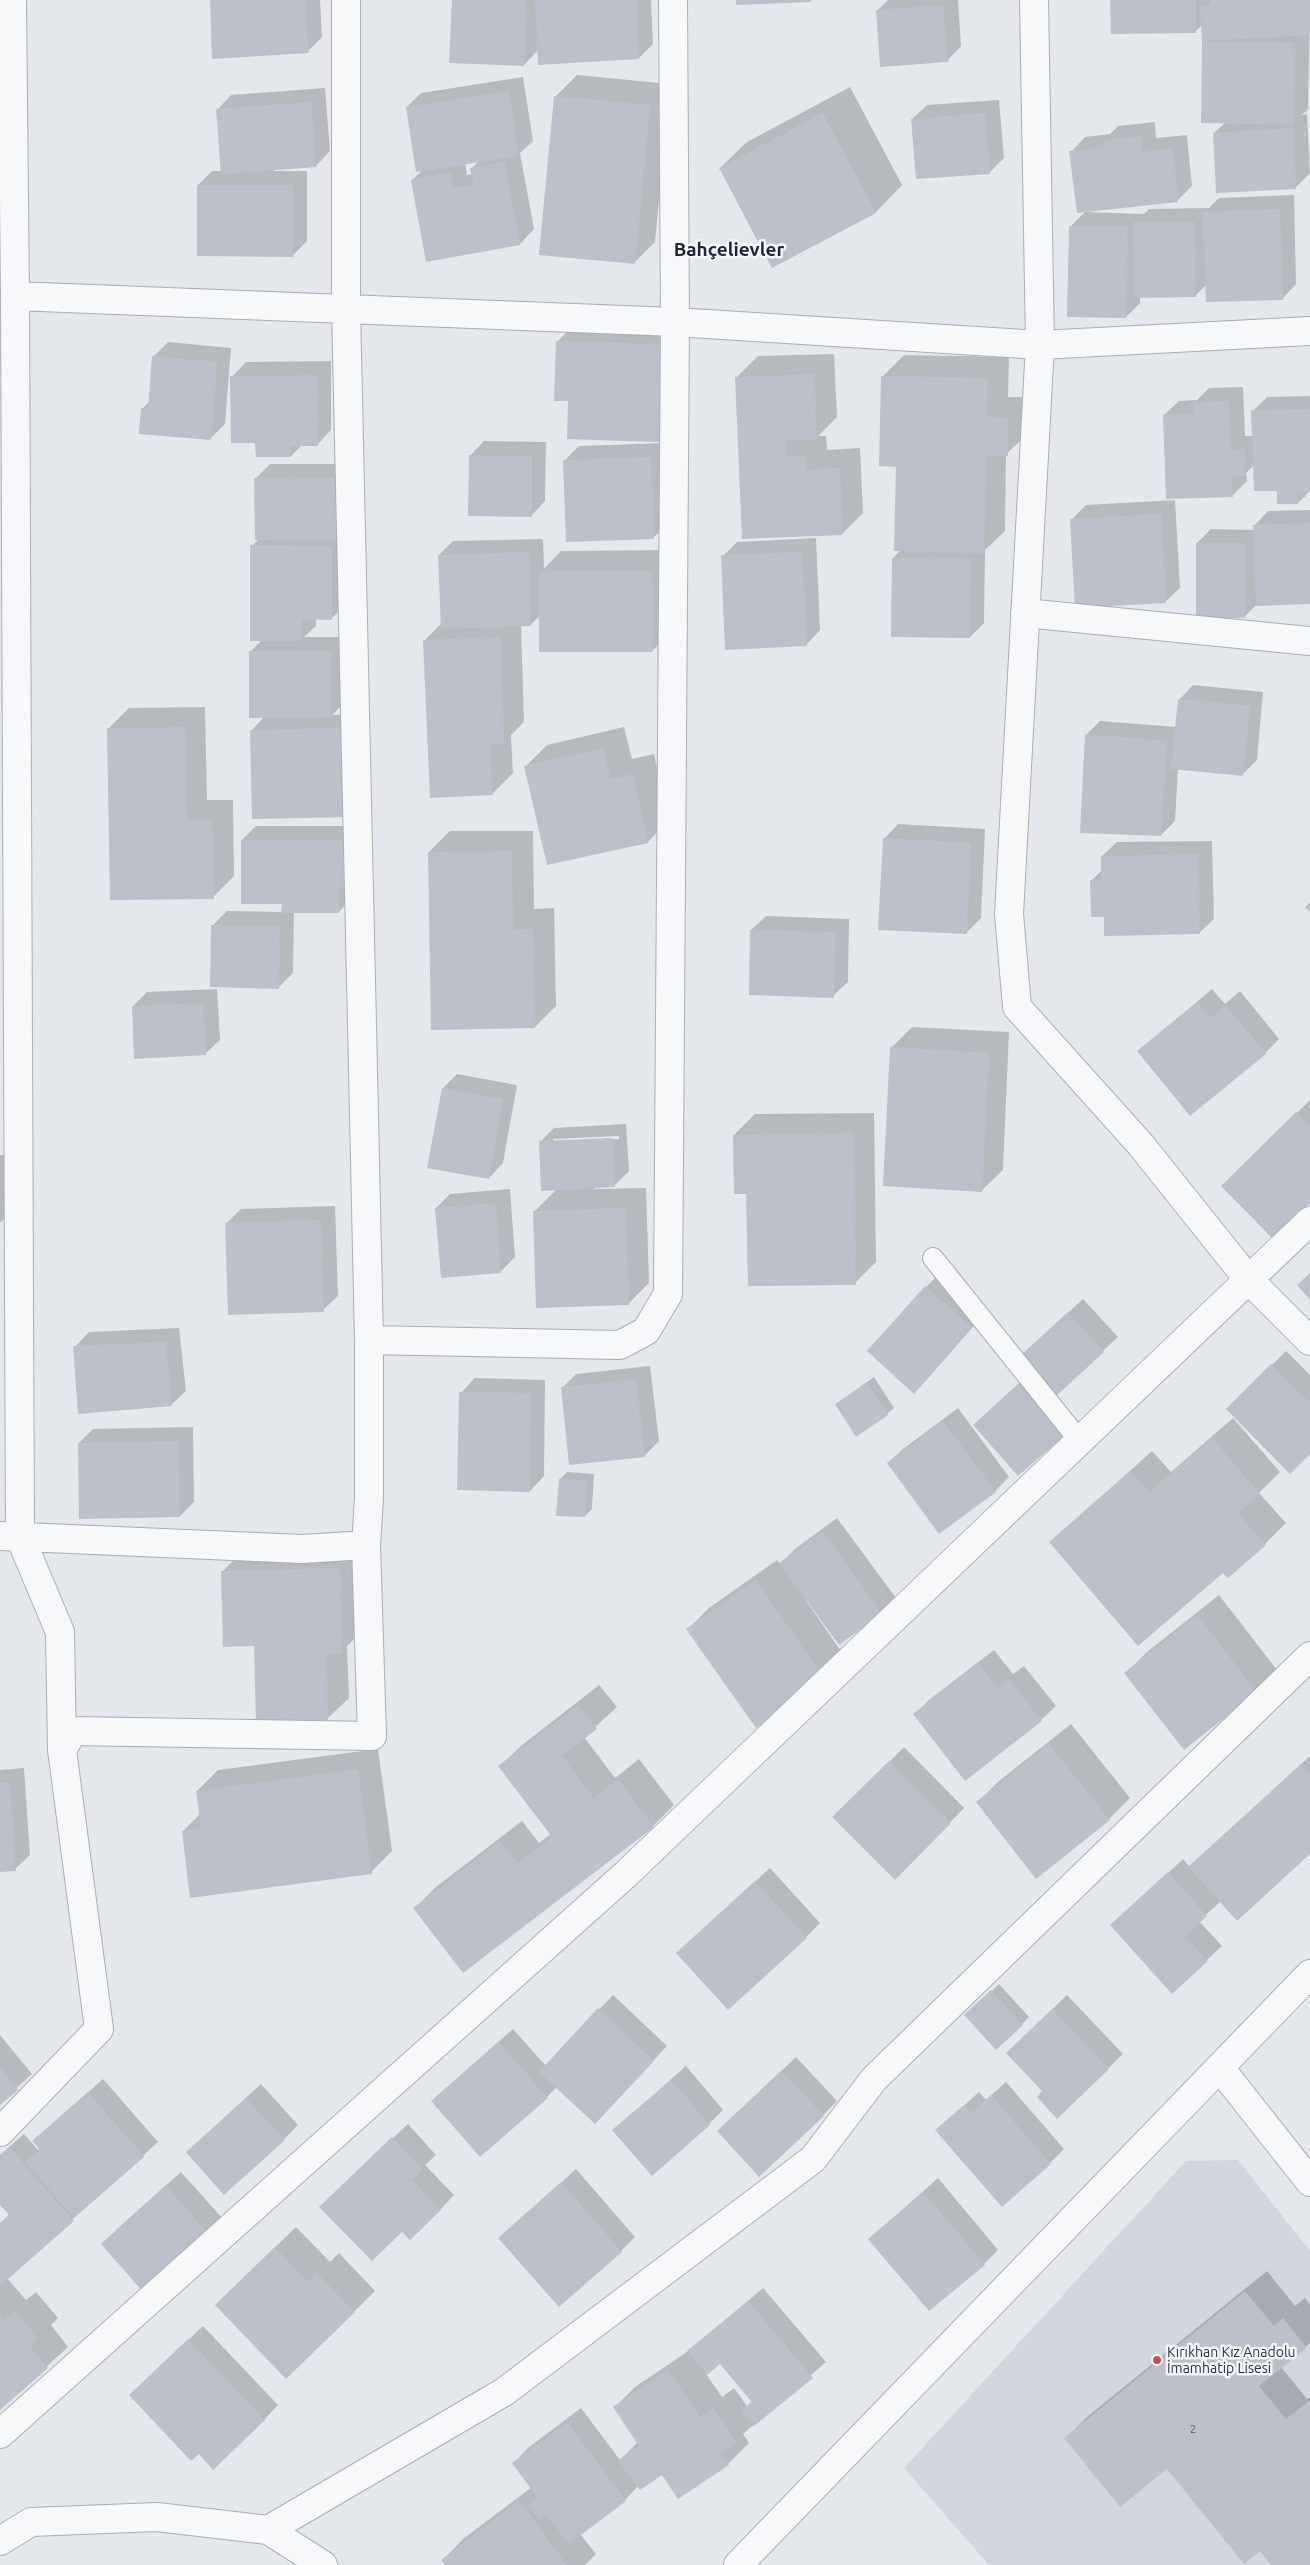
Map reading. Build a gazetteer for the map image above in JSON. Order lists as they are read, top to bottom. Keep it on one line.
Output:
{"districts":["Bahçelievler"],"places":["Kırıkhan Kız Anadolu İmamhatip Lisesi"],"house_numbers":["2"]}
